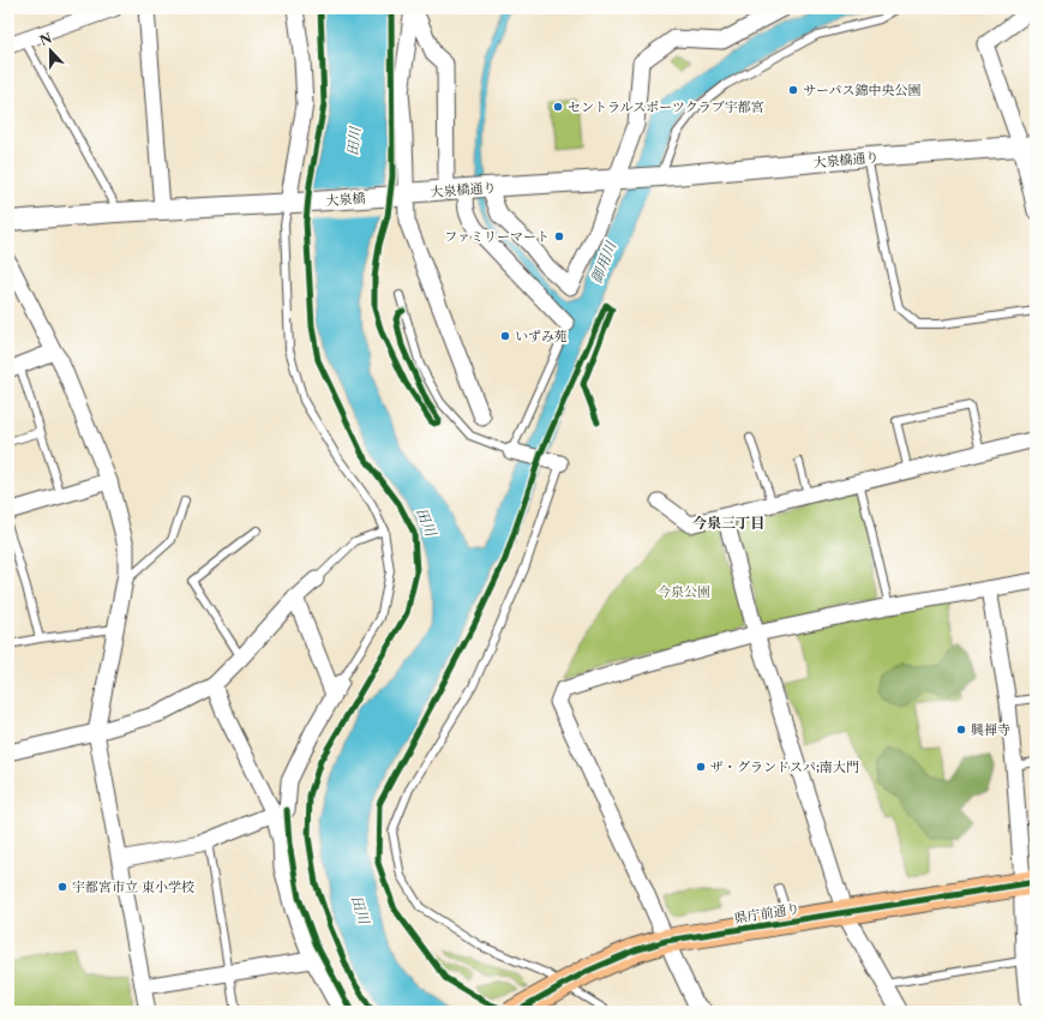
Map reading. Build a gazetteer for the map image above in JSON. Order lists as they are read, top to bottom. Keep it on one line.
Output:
{"streets":{"main road":["県庁前通り"],"street":["大泉橋通り","大泉橋"]},"crossings":[["大泉橋通り","大泉橋"]],"districts":["今泉三丁目"],"water":["田川","御用川"],"parks":["今泉公園"],"places":["サーパス錦中央公園","セントラルスポーツクラブ宇都宮","ファミリーマート","いずみ苑","興禅寺","ザ・グランドスパ;南大門","宇都宮市立 東小学校"],"north":"top"}
